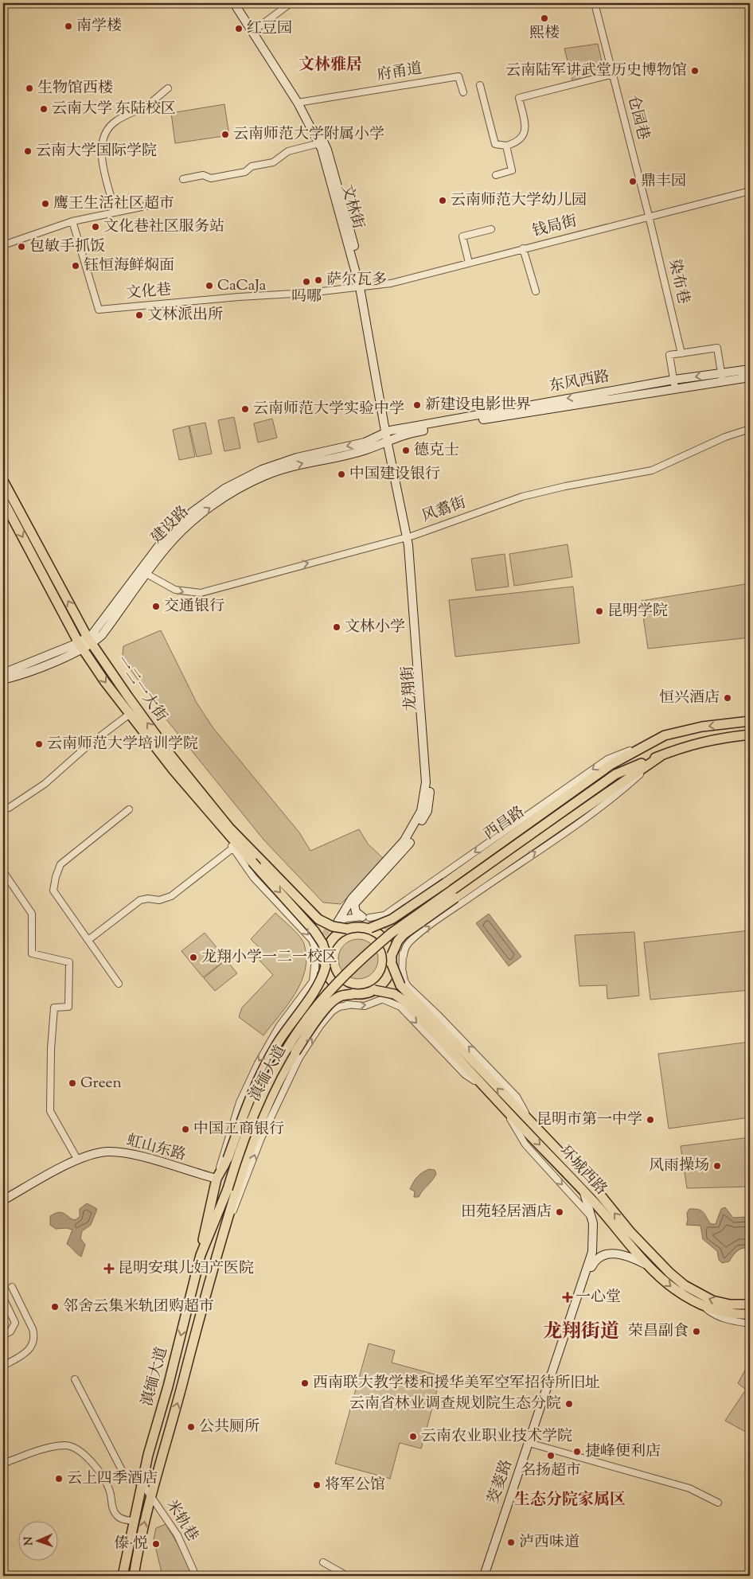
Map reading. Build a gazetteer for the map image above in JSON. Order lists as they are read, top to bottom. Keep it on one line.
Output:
{"streets":{"main road":["一二一大街","西昌路","滇缅大道","环城西路"],"street":["府甬道","仓园巷","文林街","钱局街","染布巷","文化巷","东风西路","风翥街","建设路","龙翔街","虹山东路","茭菱路","米轨巷"]},"crossings":[["府甬道","文林街"],["仓园巷","钱局街"],["仓园巷","染布巷"],["文林街","钱局街"],["文林街","文化巷"],["文林街","东风西路"],["文林街","建设路"],["文林街","龙翔街"],["钱局街","染布巷"],["钱局街","文化巷"],["东风西路","建设路"],["东风西路","龙翔街"],["风翥街","建设路"],["风翥街","龙翔街"],["建设路","龙翔街"],["建设路","一二一大街"],["一二一大街","西昌路"],["一二一大街","滇缅大道"],["一二一大街","环城西路"],["西昌路","滇缅大道"],["西昌路","环城西路"],["滇缅大道","虹山东路"],["滇缅大道","环城西路"],["滇缅大道","米轨巷"],["环城西路","茭菱路"]],"one_way":["风翥街"],"districts":["文林雅居","龙翔街道","生态分院家属区"],"places":{"other":["熙楼","南学楼","红豆园","云南陆军讲武堂历史博物馆","生物馆西楼","云南大学 东陆校区","云南师范大学附属小学","云南大学国际学院","鼎丰园","云南师范大学幼儿园","鹰王生活社区超市","文化巷社区服务站","包敏手抓饭","钰恒海鲜焖面","萨尔瓦多","吗哪","CaCaJa","文林派出所","新建设电影世界","云南师范大学实验中学","德克士","中国建设银行","交通银行","昆明学院","文林小学","恒兴酒店","云南师范大学培训学院","龙翔小学一二一校区","Green","昆明市第一中学","中国工商银行","风雨操场","田苑轻居酒店","邻舍云集米轨团购超市","荣昌副食","西南联大教学楼和援华美军空军招待所旧址","云南省林业调查规划院生态分院","公共厕所","云南农业职业技术学院","捷峰便利店","名扬超市","云上四季酒店","将军公馆","泸西味道","傣·悦"],"health":["昆明安琪儿妇产医院","一心堂"]},"north":"left"}
